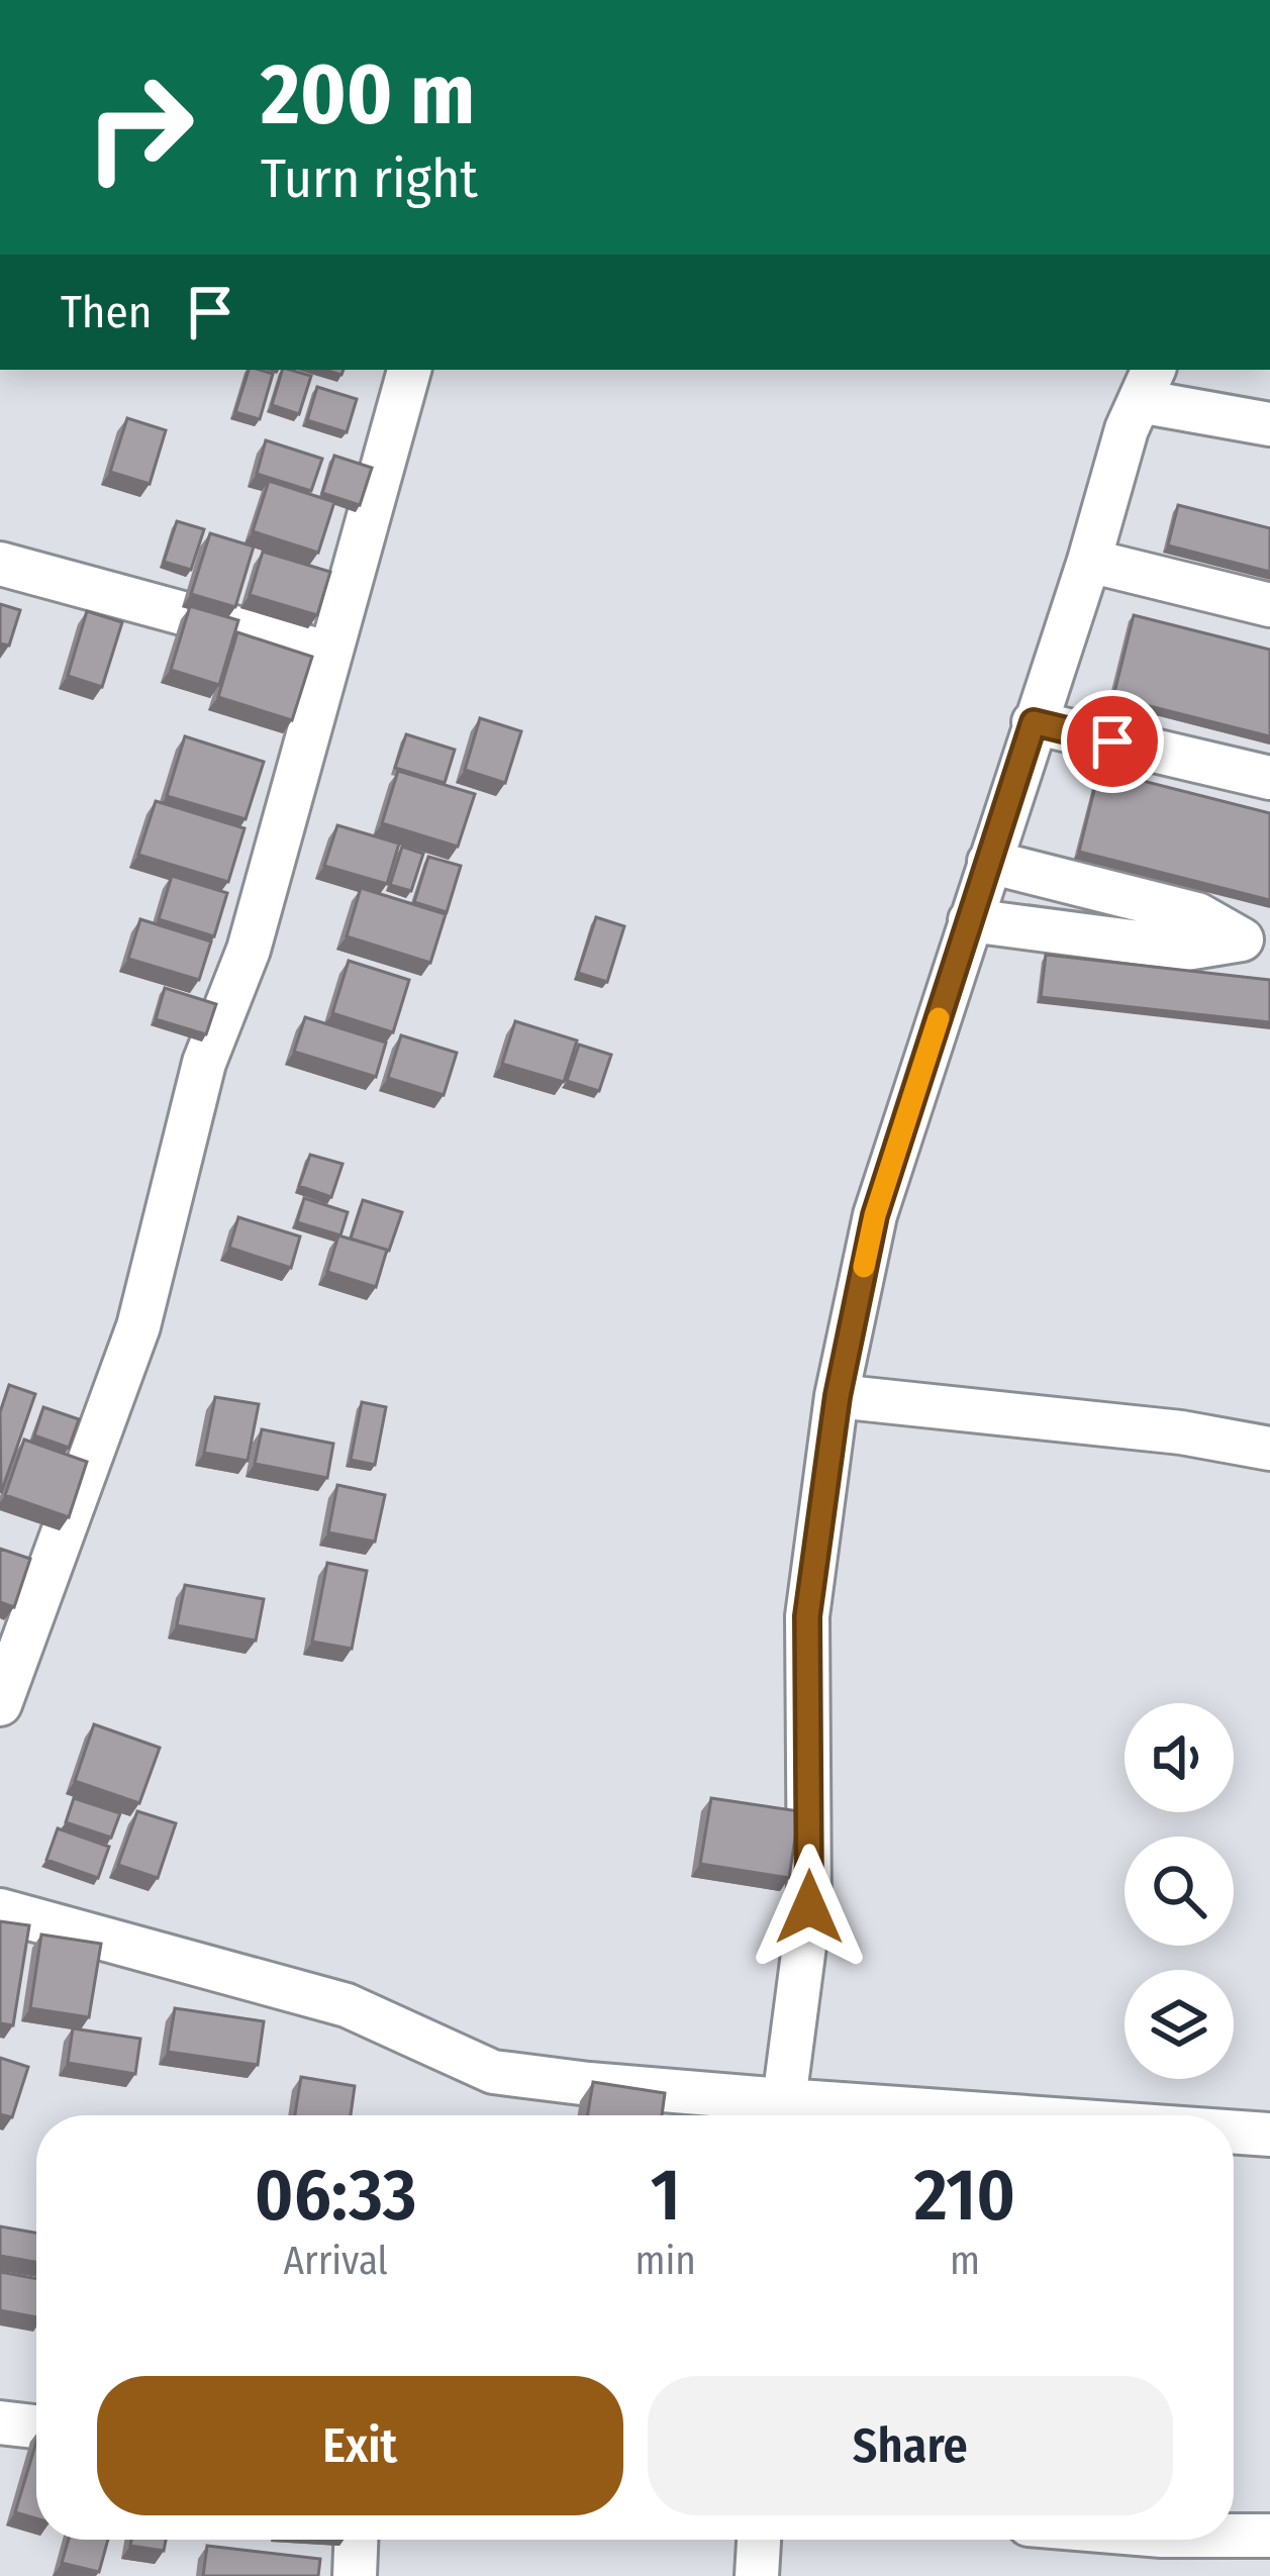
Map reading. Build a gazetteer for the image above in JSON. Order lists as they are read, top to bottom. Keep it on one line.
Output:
{"page":{"turn":["200 m","Turn right"],"then":"Then","eta":["06:33","Arrival","1","min","210","m"],"buttons":["Exit","Share"]}}
